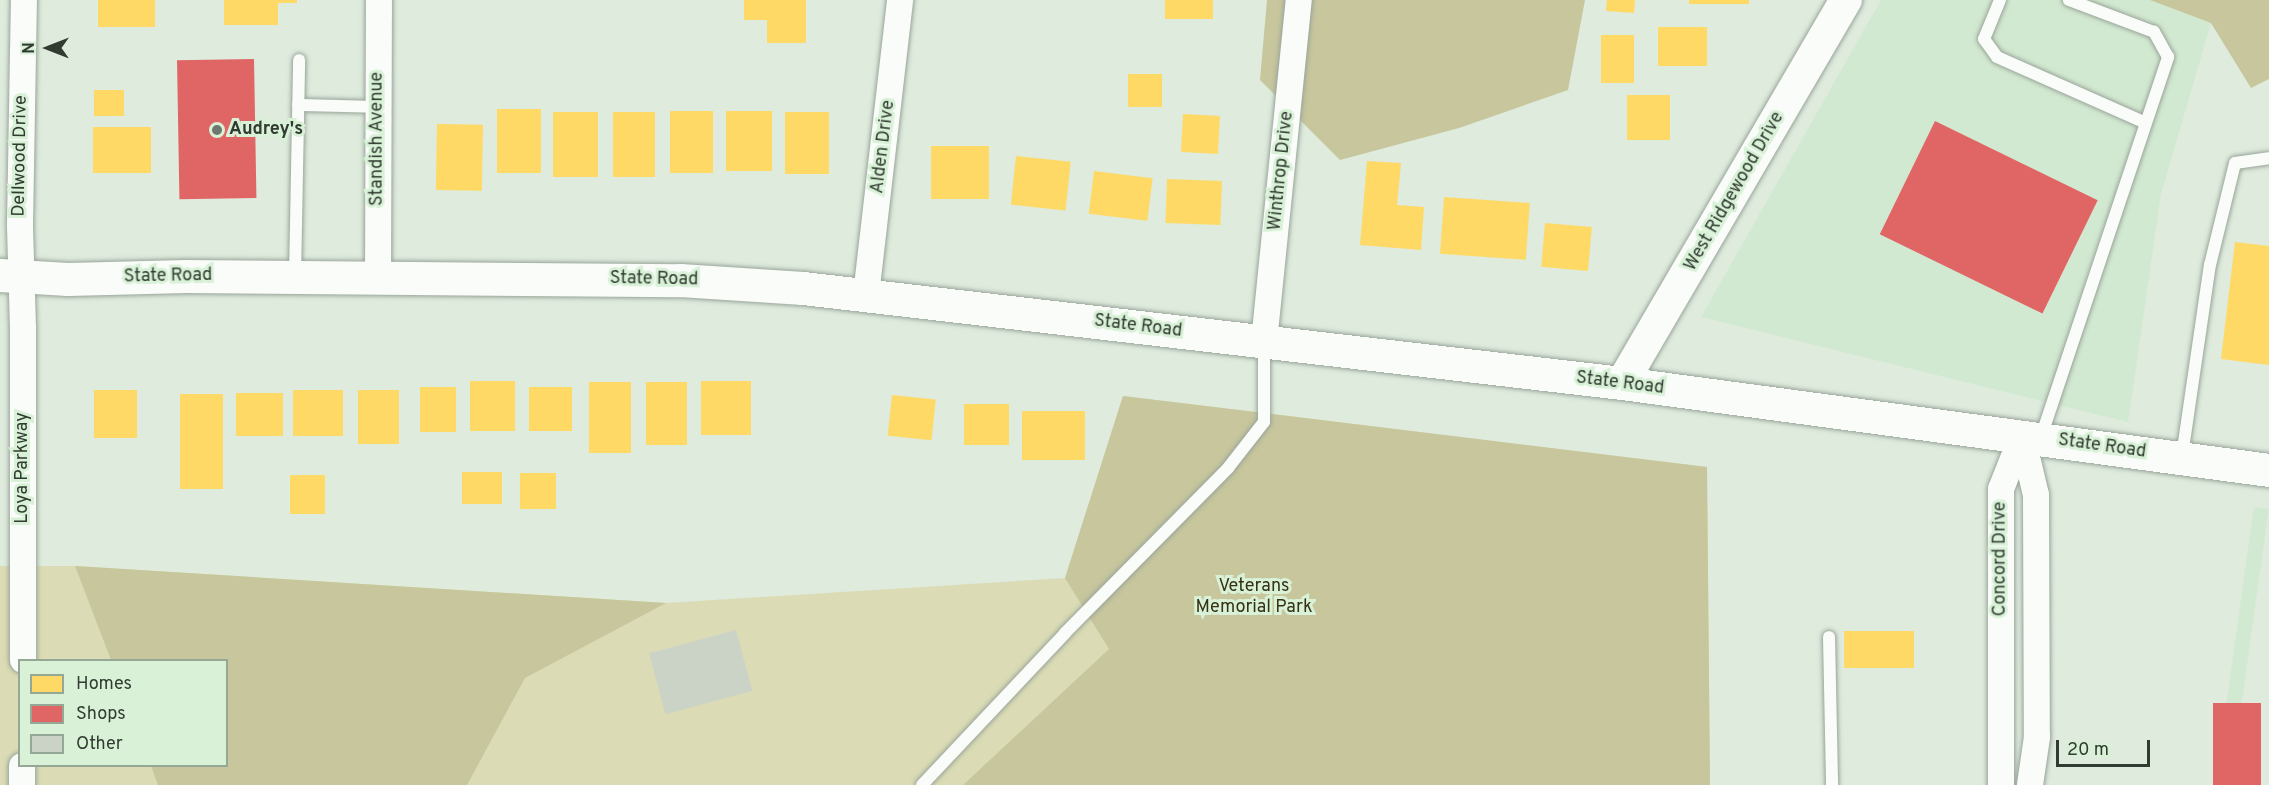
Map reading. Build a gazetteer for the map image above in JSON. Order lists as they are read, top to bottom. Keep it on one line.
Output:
{"streets":{"main road":["State Road"],"street":["Standish Avenue","Alden Drive","Dellwood Drive","Winthrop Drive","West Ridgewood Drive","Loya Parkway","Concord Drive"]},"crossings":[["Standish Avenue","State Road"],["Alden Drive","State Road"],["Dellwood Drive","State Road"],["Dellwood Drive","Loya Parkway"],["Winthrop Drive","State Road"],["West Ridgewood Drive","State Road"],["State Road","Loya Parkway"],["State Road","Concord Drive"]],"parks":["Veterans Memorial Park"],"places":["Audrey's"],"legend":["Homes","Shops","Other"],"scale_bar":"20 m","north":"left"}
